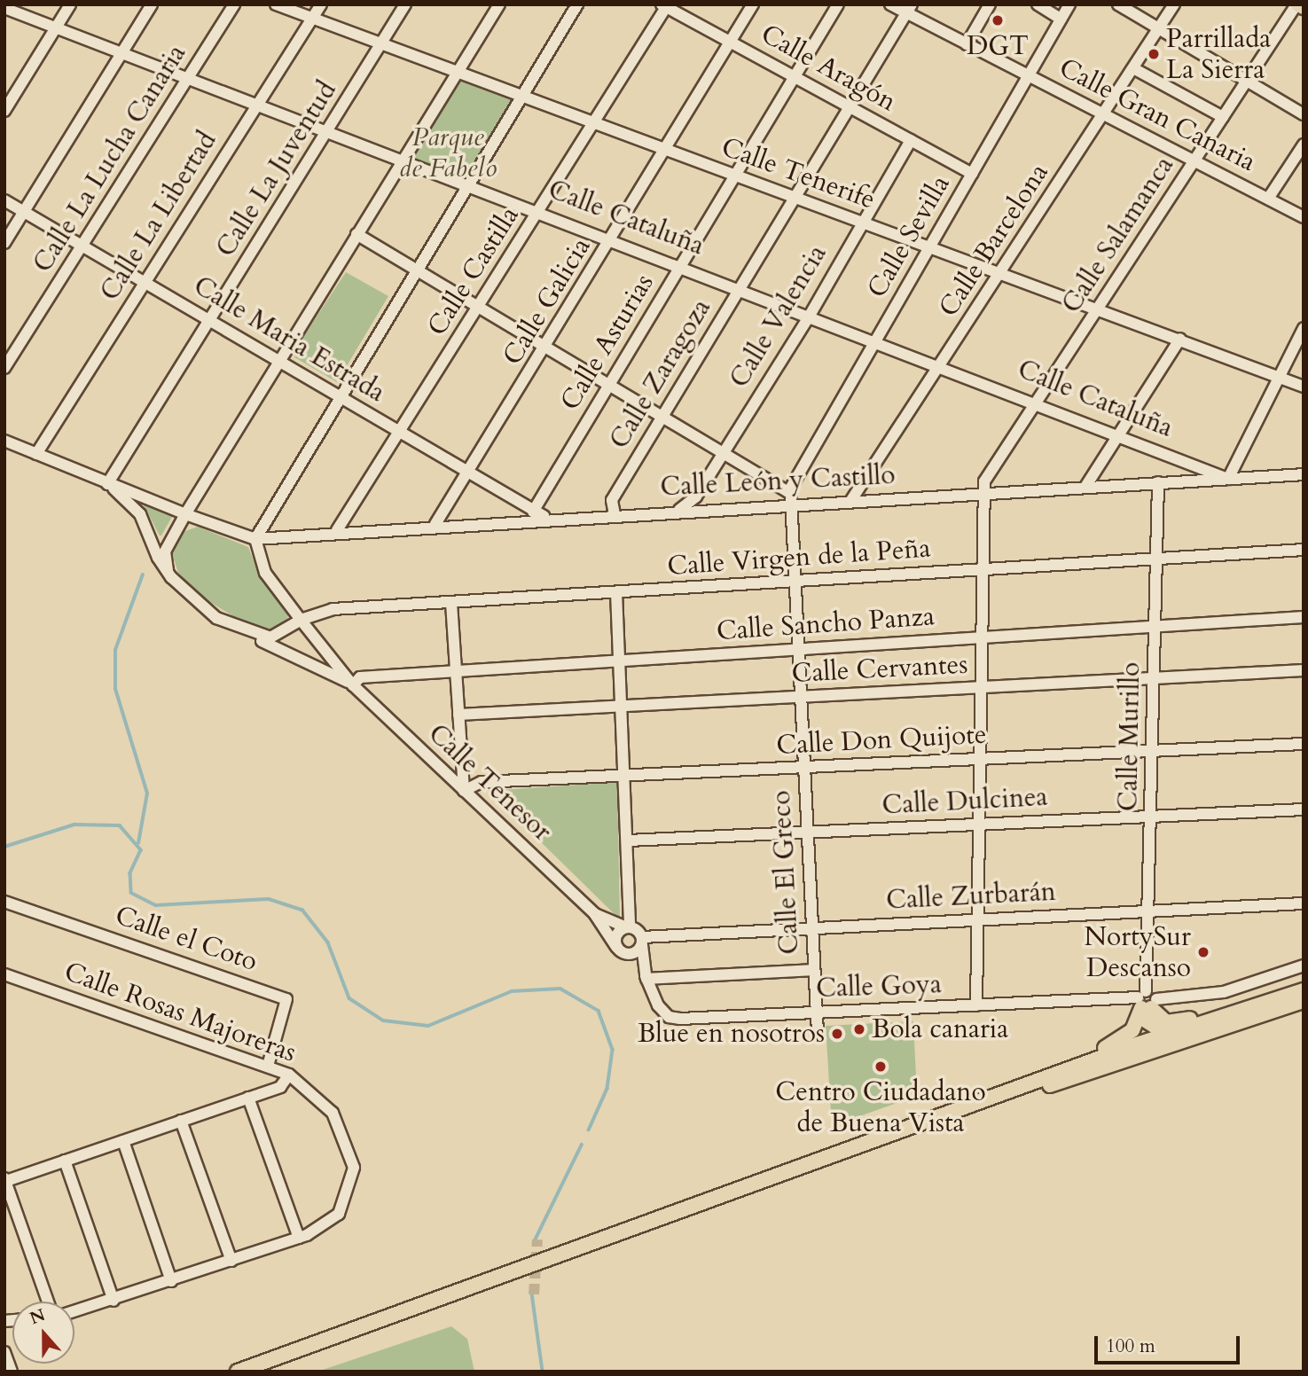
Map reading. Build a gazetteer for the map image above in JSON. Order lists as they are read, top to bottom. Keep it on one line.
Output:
{"streets":{"street":["Calle Aragón","Calle Gran Canaria","Calle La Lucha Canaria","Calle La Juventud","Calle Tenerife","Calle La Libertad","Calle Cataluña","Calle Salamanca","Calle Sevilla","Calle Barcelona","Calle Castilla","Calle Galicia","Calle Valencia","Calle Maria Estrada","Calle Asturias","Calle Zaragoza","Calle León y Castillo","Calle Virgen de la Peña","Calle Sancho Panza","Calle Cervantes","Calle Murillo","Calle Don Quijote","Calle Tenesor","Calle Dulcinea","Calle El Greco","Calle Zurbarán","Calle el Coto","Calle Goya","Calle Rosas Majoreras"]},"crossings":[["Calle Aragón","Calle Sevilla"],["Calle Aragón","Calle Castilla"],["Calle Aragón","Calle Galicia"],["Calle Aragón","Calle Valencia"],["Calle Aragón","Calle Asturias"],["Calle Aragón","Calle Zaragoza"],["Calle Gran Canaria","Calle Salamanca"],["Calle Gran Canaria","Calle Sevilla"],["Calle Gran Canaria","Calle Barcelona"],["Calle Gran Canaria","Calle Zaragoza"],["Calle La Lucha Canaria","Calle Cataluña"],["Calle La Lucha Canaria","Calle Maria Estrada"],["Calle La Juventud","Calle Tenerife"],["Calle La Juventud","Calle Cataluña"],["Calle La Juventud","Calle Maria Estrada"],["Calle Tenerife","Calle La Libertad"],["Calle Tenerife","Calle Salamanca"],["Calle Tenerife","Calle Sevilla"],["Calle Tenerife","Calle Barcelona"],["Calle Tenerife","Calle Castilla"],["Calle Tenerife","Calle Galicia"],["Calle Tenerife","Calle Valencia"],["Calle Tenerife","Calle Asturias"],["Calle Tenerife","Calle Zaragoza"],["Calle La Libertad","Calle Cataluña"],["Calle La Libertad","Calle Maria Estrada"],["Calle Cataluña","Calle Salamanca"],["Calle Cataluña","Calle Sevilla"],["Calle Cataluña","Calle Barcelona"],["Calle Cataluña","Calle Castilla"],["Calle Cataluña","Calle Galicia"],["Calle Cataluña","Calle Valencia"],["Calle Cataluña","Calle Asturias"],["Calle Cataluña","Calle Zaragoza"],["Calle Cataluña","Calle León y Castillo"],["Calle Salamanca","Calle León y Castillo"],["Calle Barcelona","Calle León y Castillo"],["Calle Castilla","Calle Maria Estrada"],["Calle Castilla","Calle León y Castillo"],["Calle Galicia","Calle Maria Estrada"],["Calle Galicia","Calle León y Castillo"],["Calle Valencia","Calle León y Castillo"],["Calle Maria Estrada","Calle Asturias"],["Calle Maria Estrada","Calle León y Castillo"],["Calle Zaragoza","Calle León y Castillo"],["Calle León y Castillo","Calle Murillo"],["Calle León y Castillo","Calle Tenesor"],["Calle León y Castillo","Calle El Greco"],["Calle Virgen de la Peña","Calle Murillo"],["Calle Virgen de la Peña","Calle Tenesor"],["Calle Virgen de la Peña","Calle El Greco"],["Calle Sancho Panza","Calle Murillo"],["Calle Sancho Panza","Calle Tenesor"],["Calle Sancho Panza","Calle El Greco"],["Calle Cervantes","Calle Murillo"],["Calle Cervantes","Calle El Greco"],["Calle Murillo","Calle Don Quijote"],["Calle Murillo","Calle Dulcinea"],["Calle Murillo","Calle Zurbarán"],["Calle Murillo","Calle Goya"],["Calle Don Quijote","Calle Tenesor"],["Calle Don Quijote","Calle El Greco"],["Calle Tenesor","Calle Zurbarán"],["Calle Tenesor","Calle Goya"],["Calle Dulcinea","Calle El Greco"],["Calle El Greco","Calle Zurbarán"],["Calle El Greco","Calle Goya"],["Calle Zurbarán","Calle Goya"],["Calle el Coto","Calle Rosas Majoreras"]],"parks":["Parque de Fabelo"],"places":["DGT","Parrillada La Sierra","NortySur Descanso","Bola canaria","Blue en nosotros","Centro Ciudadano de Buena Vista"],"scale_bar":"100 m","north":"top"}
